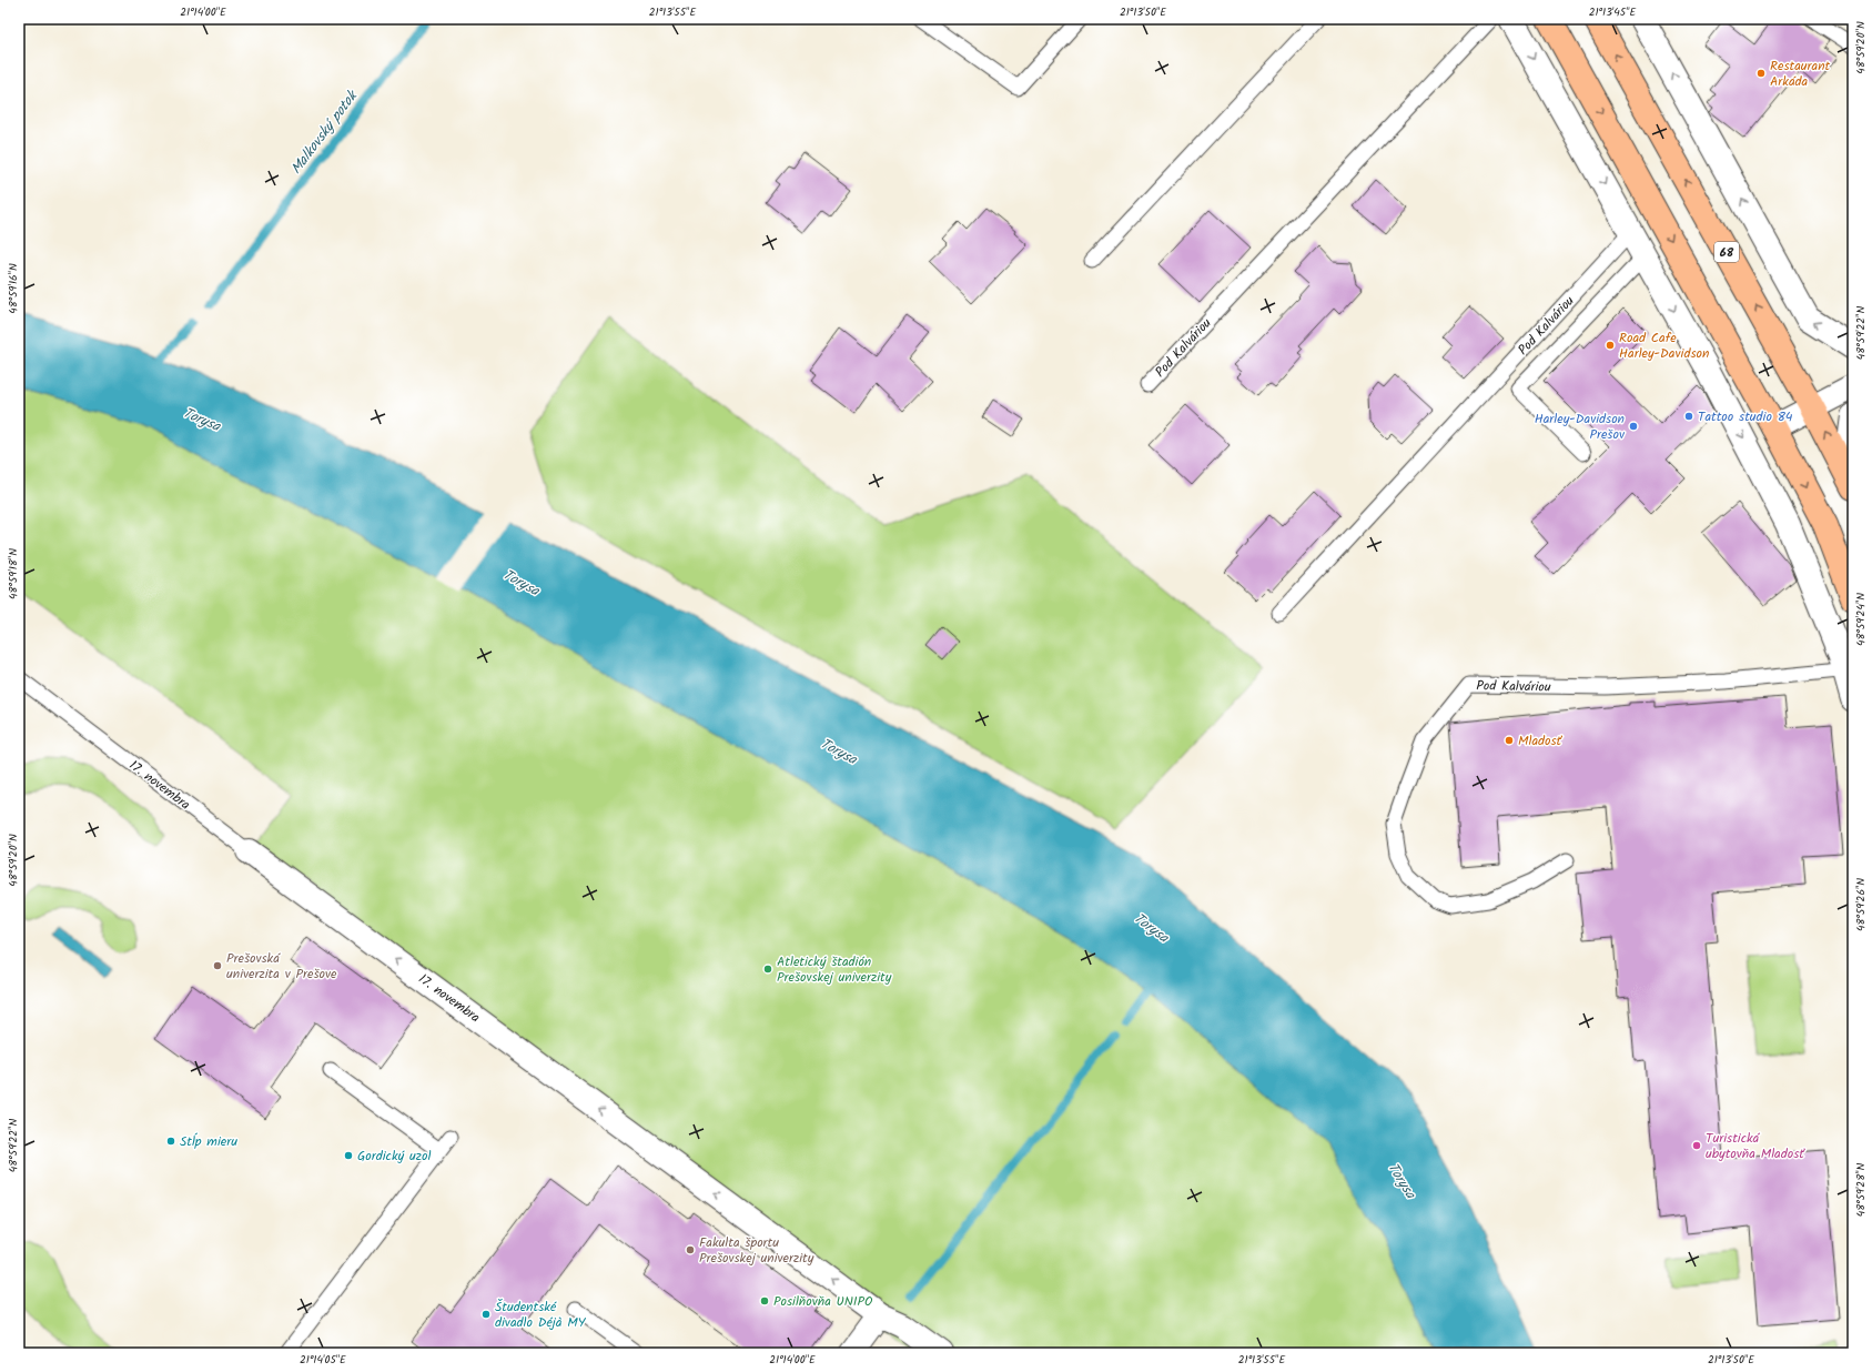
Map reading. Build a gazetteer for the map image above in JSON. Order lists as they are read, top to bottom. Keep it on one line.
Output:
{"streets":{"main road":["68"],"street":["17. novembra"],"lane":["Pod Kalváriou"]},"one_way":["17. novembra"],"water":["Malkovský potok","Torysa"],"places":["Restaurant Arkáda","Road Cafe Harley-Davidson","Tattoo studio 84","Harley-Davidson Prešov","Mladosť","Prešovská univerzita v Prešove","Atletický štadión Prešovskej univerzity","Stĺp mieru","Turistická ubytovňa Mladosť","Gordický uzol","Fakulta športu Prešovskej univerzity","Posilňovňa UNIPO","Študentské divadlo Déjà MY"],"coordinates":["21°14'00\"E","21°13'55\"E","21°13'50\"E","21°13'45\"E","48°59'20\"N","48°59'16\"N","48°59'22\"N","48°59'18\"N","48°59'24\"N","48°59'26\"N","48°59'28\"N","21°14'05\"E"]}
